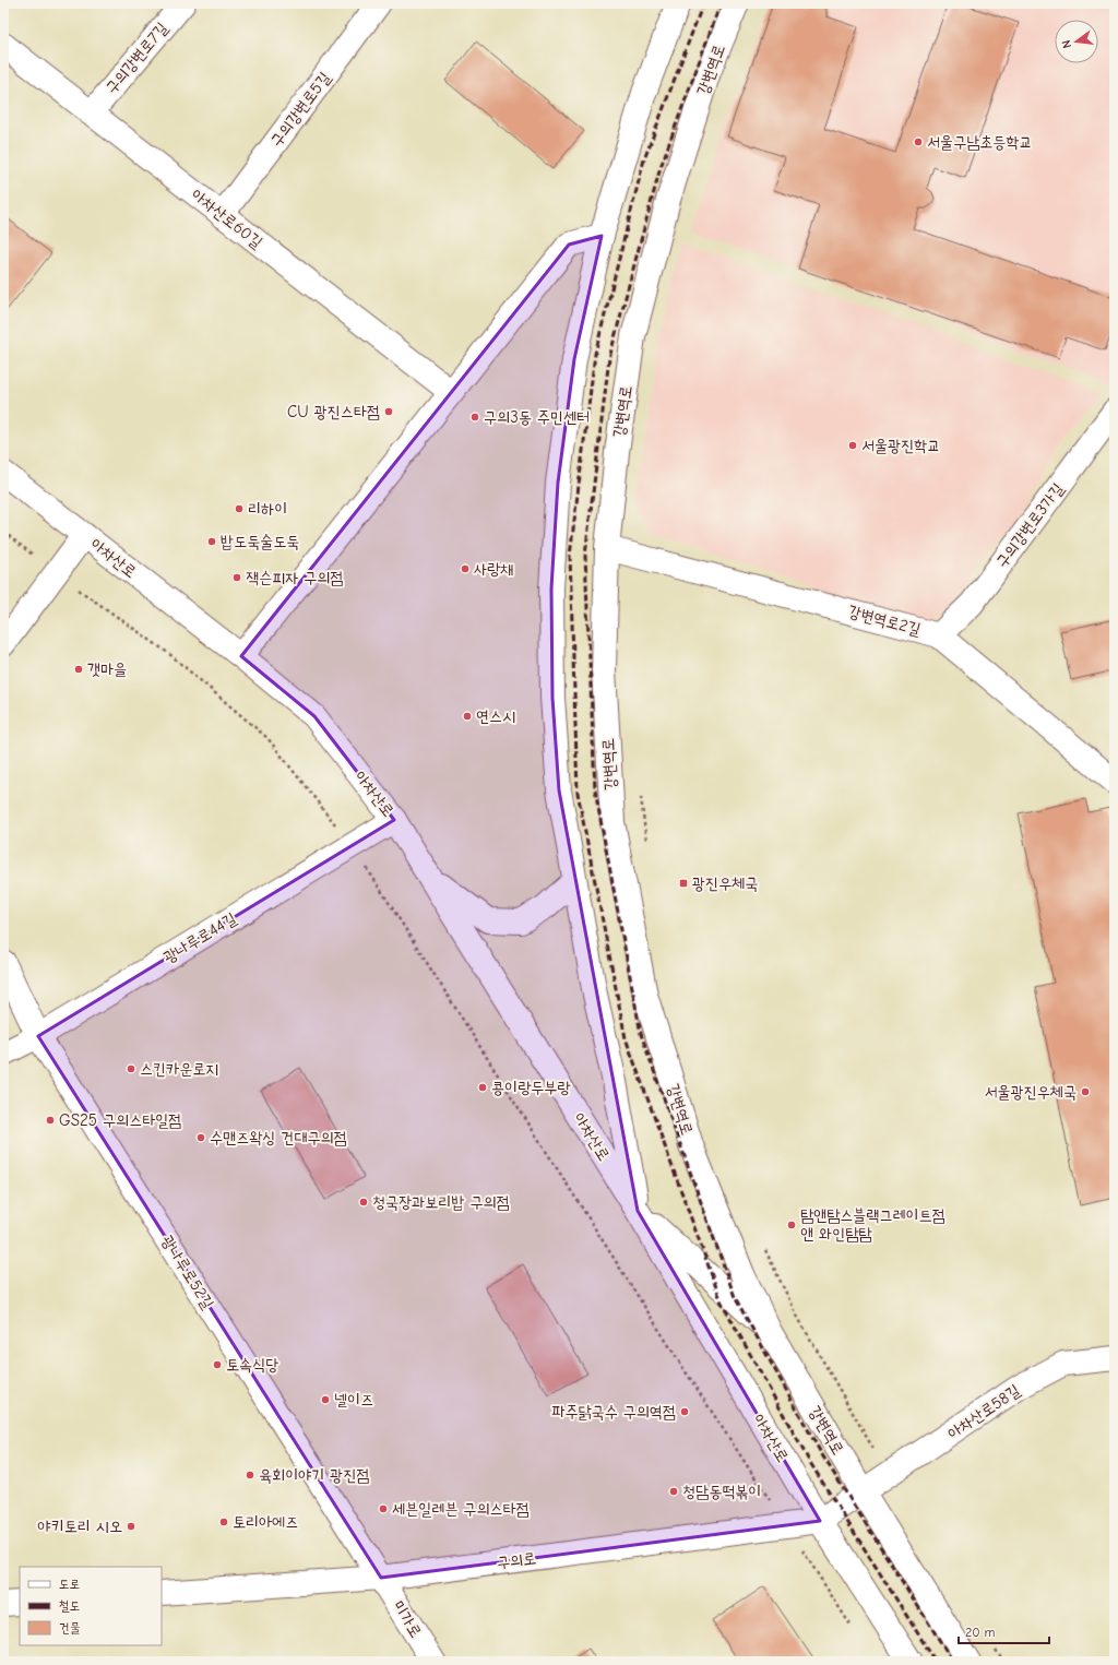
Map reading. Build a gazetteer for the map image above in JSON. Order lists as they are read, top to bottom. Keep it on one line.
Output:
{"streets":{"street":["구의강변로7길","강변역로","구의강변로5길","아차산로60길","구의강변로3가길","아차산로","강변역로2길","광나루로44길","광나루로52길","아차산로58길","구의로","미가로"]},"crossings":[["구의강변로7길","아차산로60길"],["강변역로","아차산로"],["강변역로","강변역로2길"],["강변역로","아차산로58길"],["강변역로","구의로"],["구의강변로5길","아차산로60길"],["구의강변로3가길","강변역로2길"],["아차산로","광나루로44길"],["아차산로","구의로"],["광나루로44길","광나루로52길"],["광나루로52길","구의로"],["광나루로52길","미가로"],["아차산로58길","구의로"],["구의로","미가로"]],"places":{"other":["서울구남초등학교","CU 광진스타점","구의3동 주민센터","서울광진학교","리하이","밥도둑술도둑","사랑채","잭슨피자 구의점","갯마을","연스시","스킨카운로지","콩이랑두부랑","서울광진우체국","GS25 구의스타일점","수맨즈왁싱 건대구의점","청국장과보리밥 구의점","탐앤탐스블랙그레이트점 앤 와인탐탐","토속식당","넬이즈","파주닭국수 구의역점","육회이야기 광진점","청담동떡볶이","세븐일레븐 구의스타점","토리아에즈","야키토리 시오"],"transit":["광진우체국"]},"legend":["도로","철도","건물"],"scale_bar":"20 m","north":"left"}
